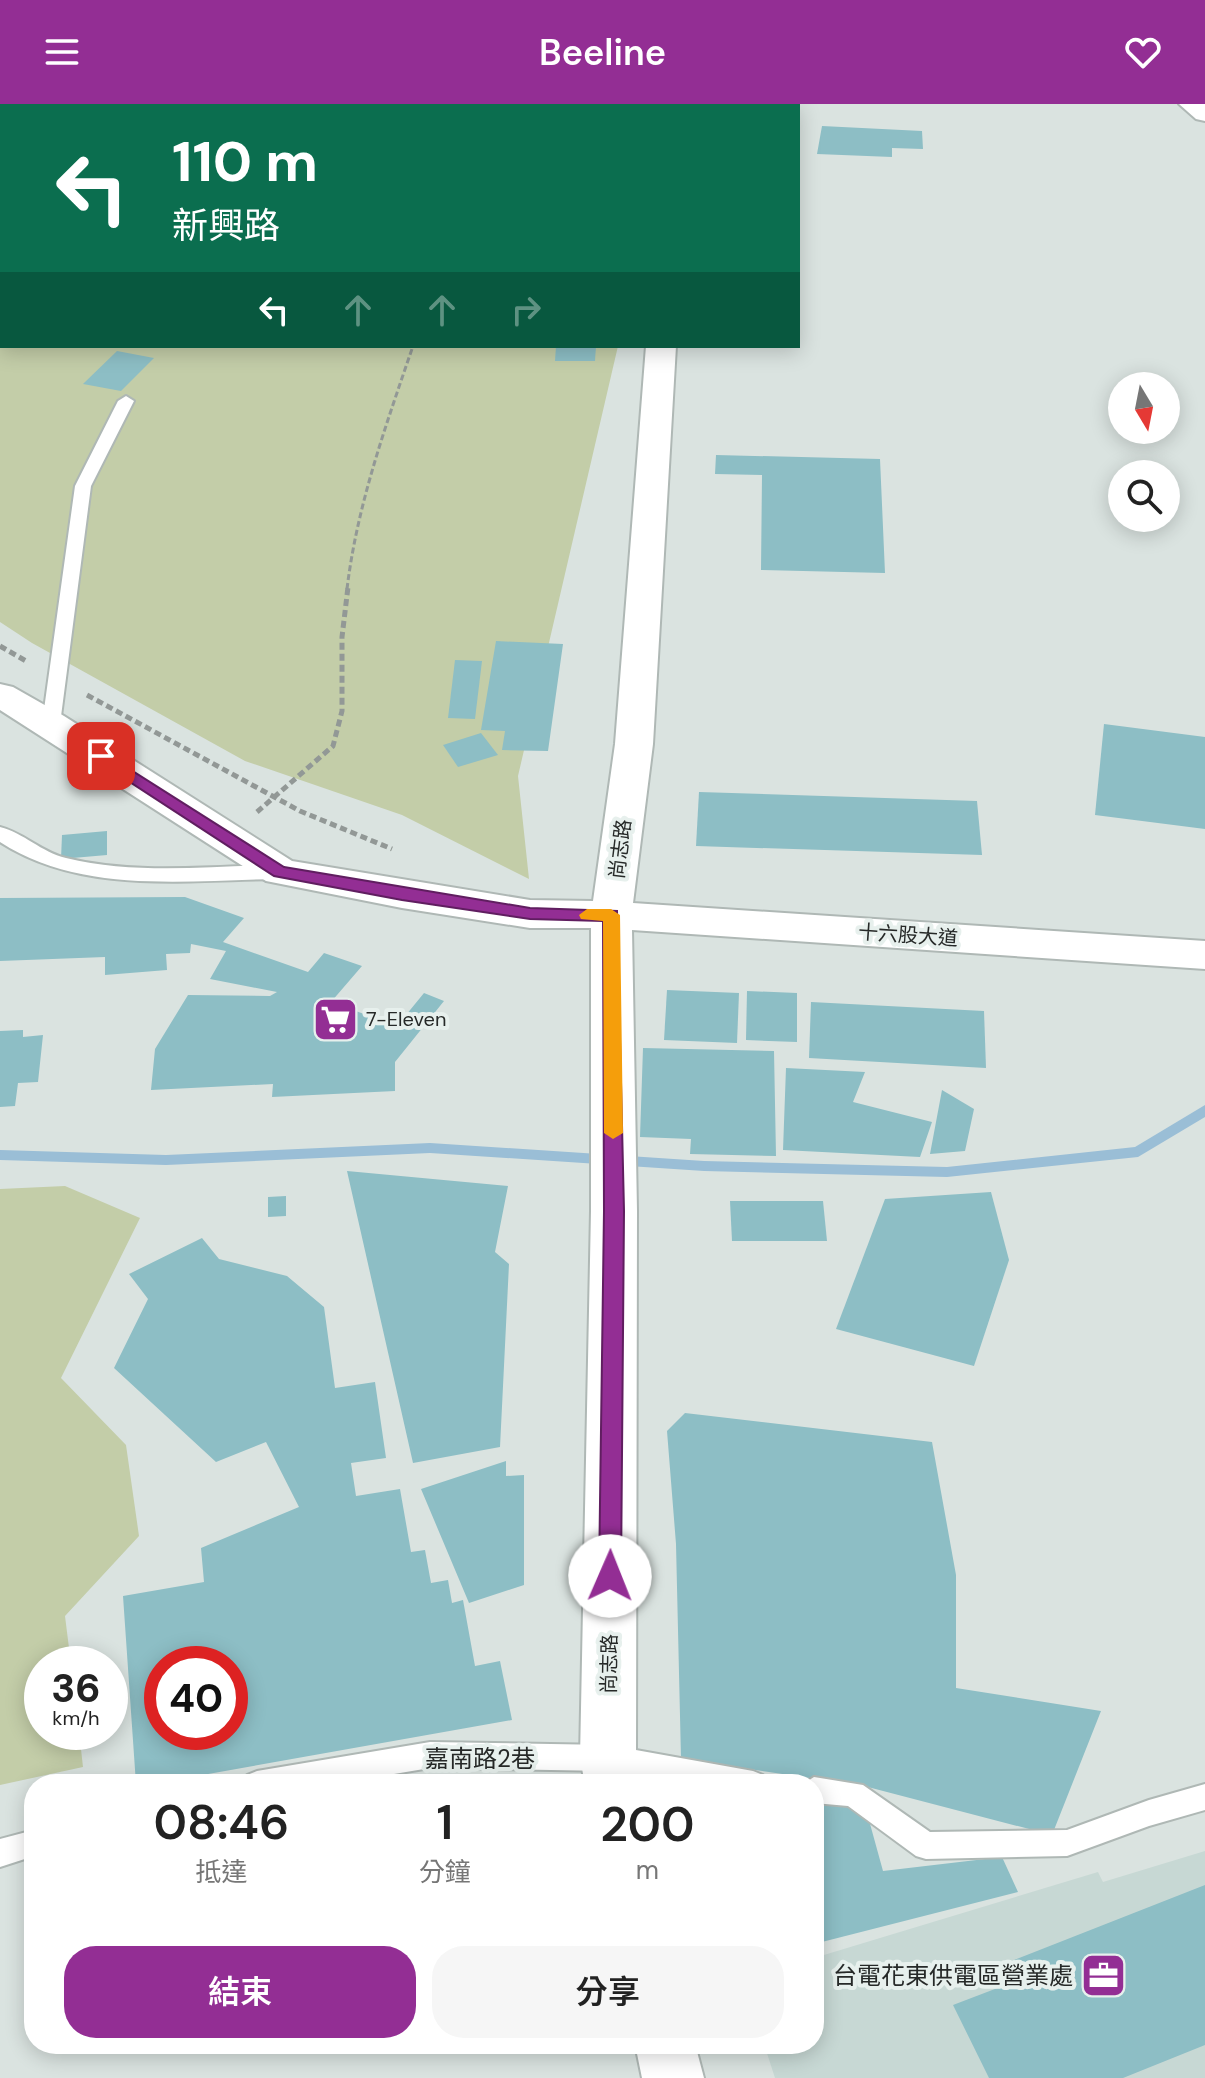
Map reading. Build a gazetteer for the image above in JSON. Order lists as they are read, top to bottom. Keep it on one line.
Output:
{"streets":{"street":["尚志路","十六股大道"],"lane":["嘉南路2巷"]},"crossings":[["尚志路","十六股大道"],["尚志路","嘉南路2巷"]],"places":{"supermarket":["7-Eleven"],"office":["台電花東供電區營業處"]},"north":"bottom","page":{"header":"Beeline","turn":["110 m","新興路"],"speed":"36 km/h","limit":"40","eta":["08:46","抵達","1","分鐘","200","m"],"buttons":["結束","分享"]}}
